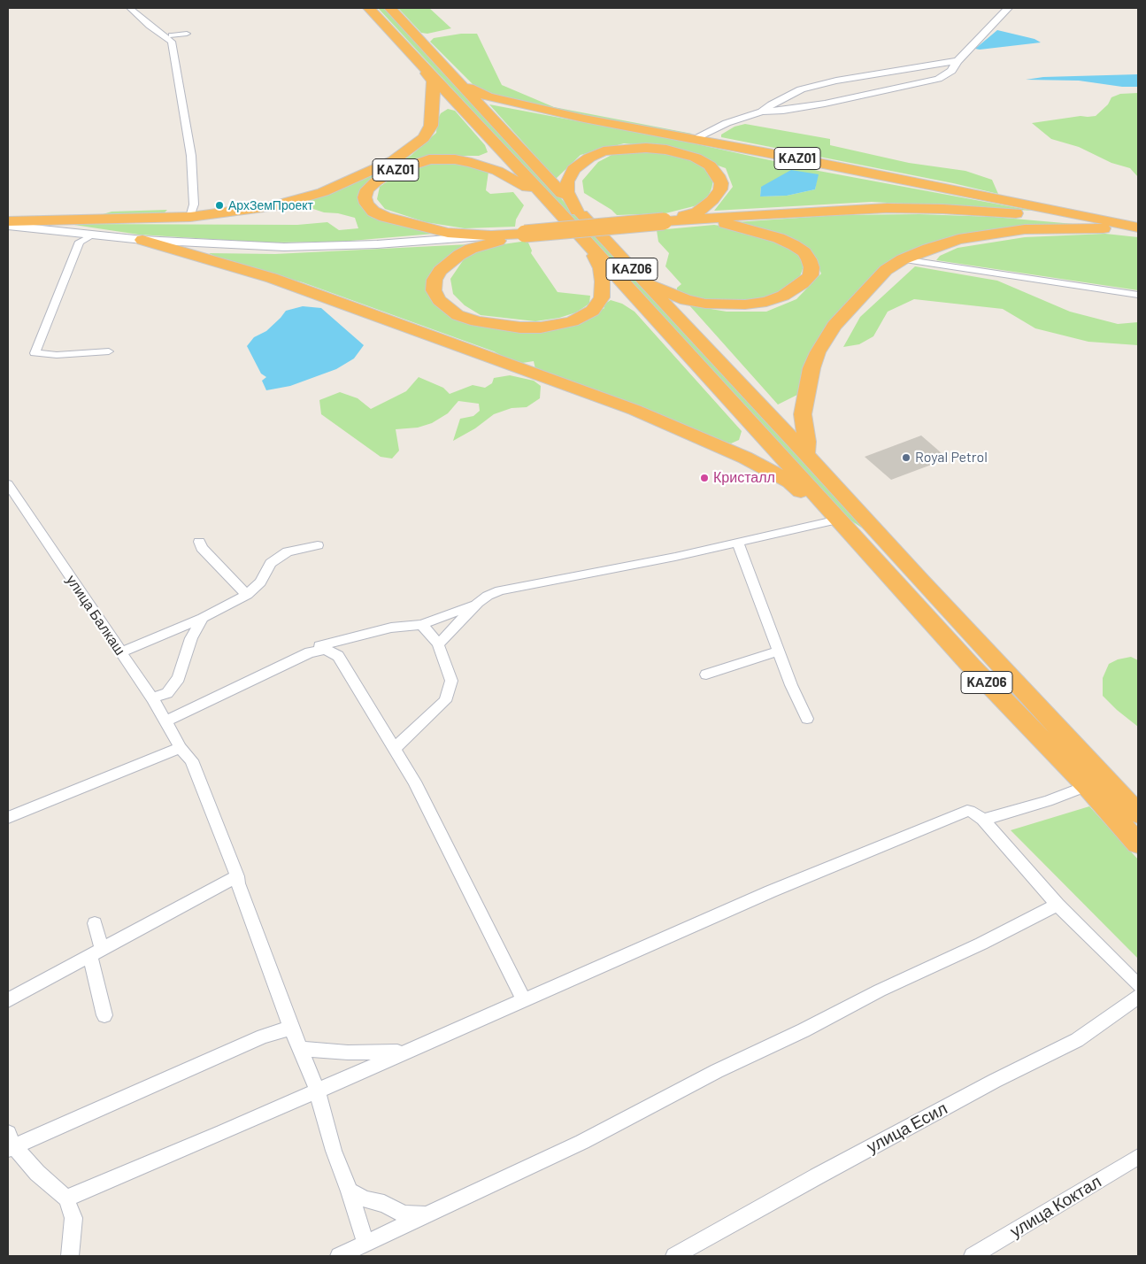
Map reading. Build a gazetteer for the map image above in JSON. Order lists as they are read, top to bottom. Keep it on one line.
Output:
{"streets":{"highway":["KАZ01","KАZ06"],"street":["улица Балкаш","улица Есил","улица Коктал"]},"crossings":[["KАZ01","KАZ06"]],"places":["АрхЗемПроект","Royal Petrol","Кристалл"]}
